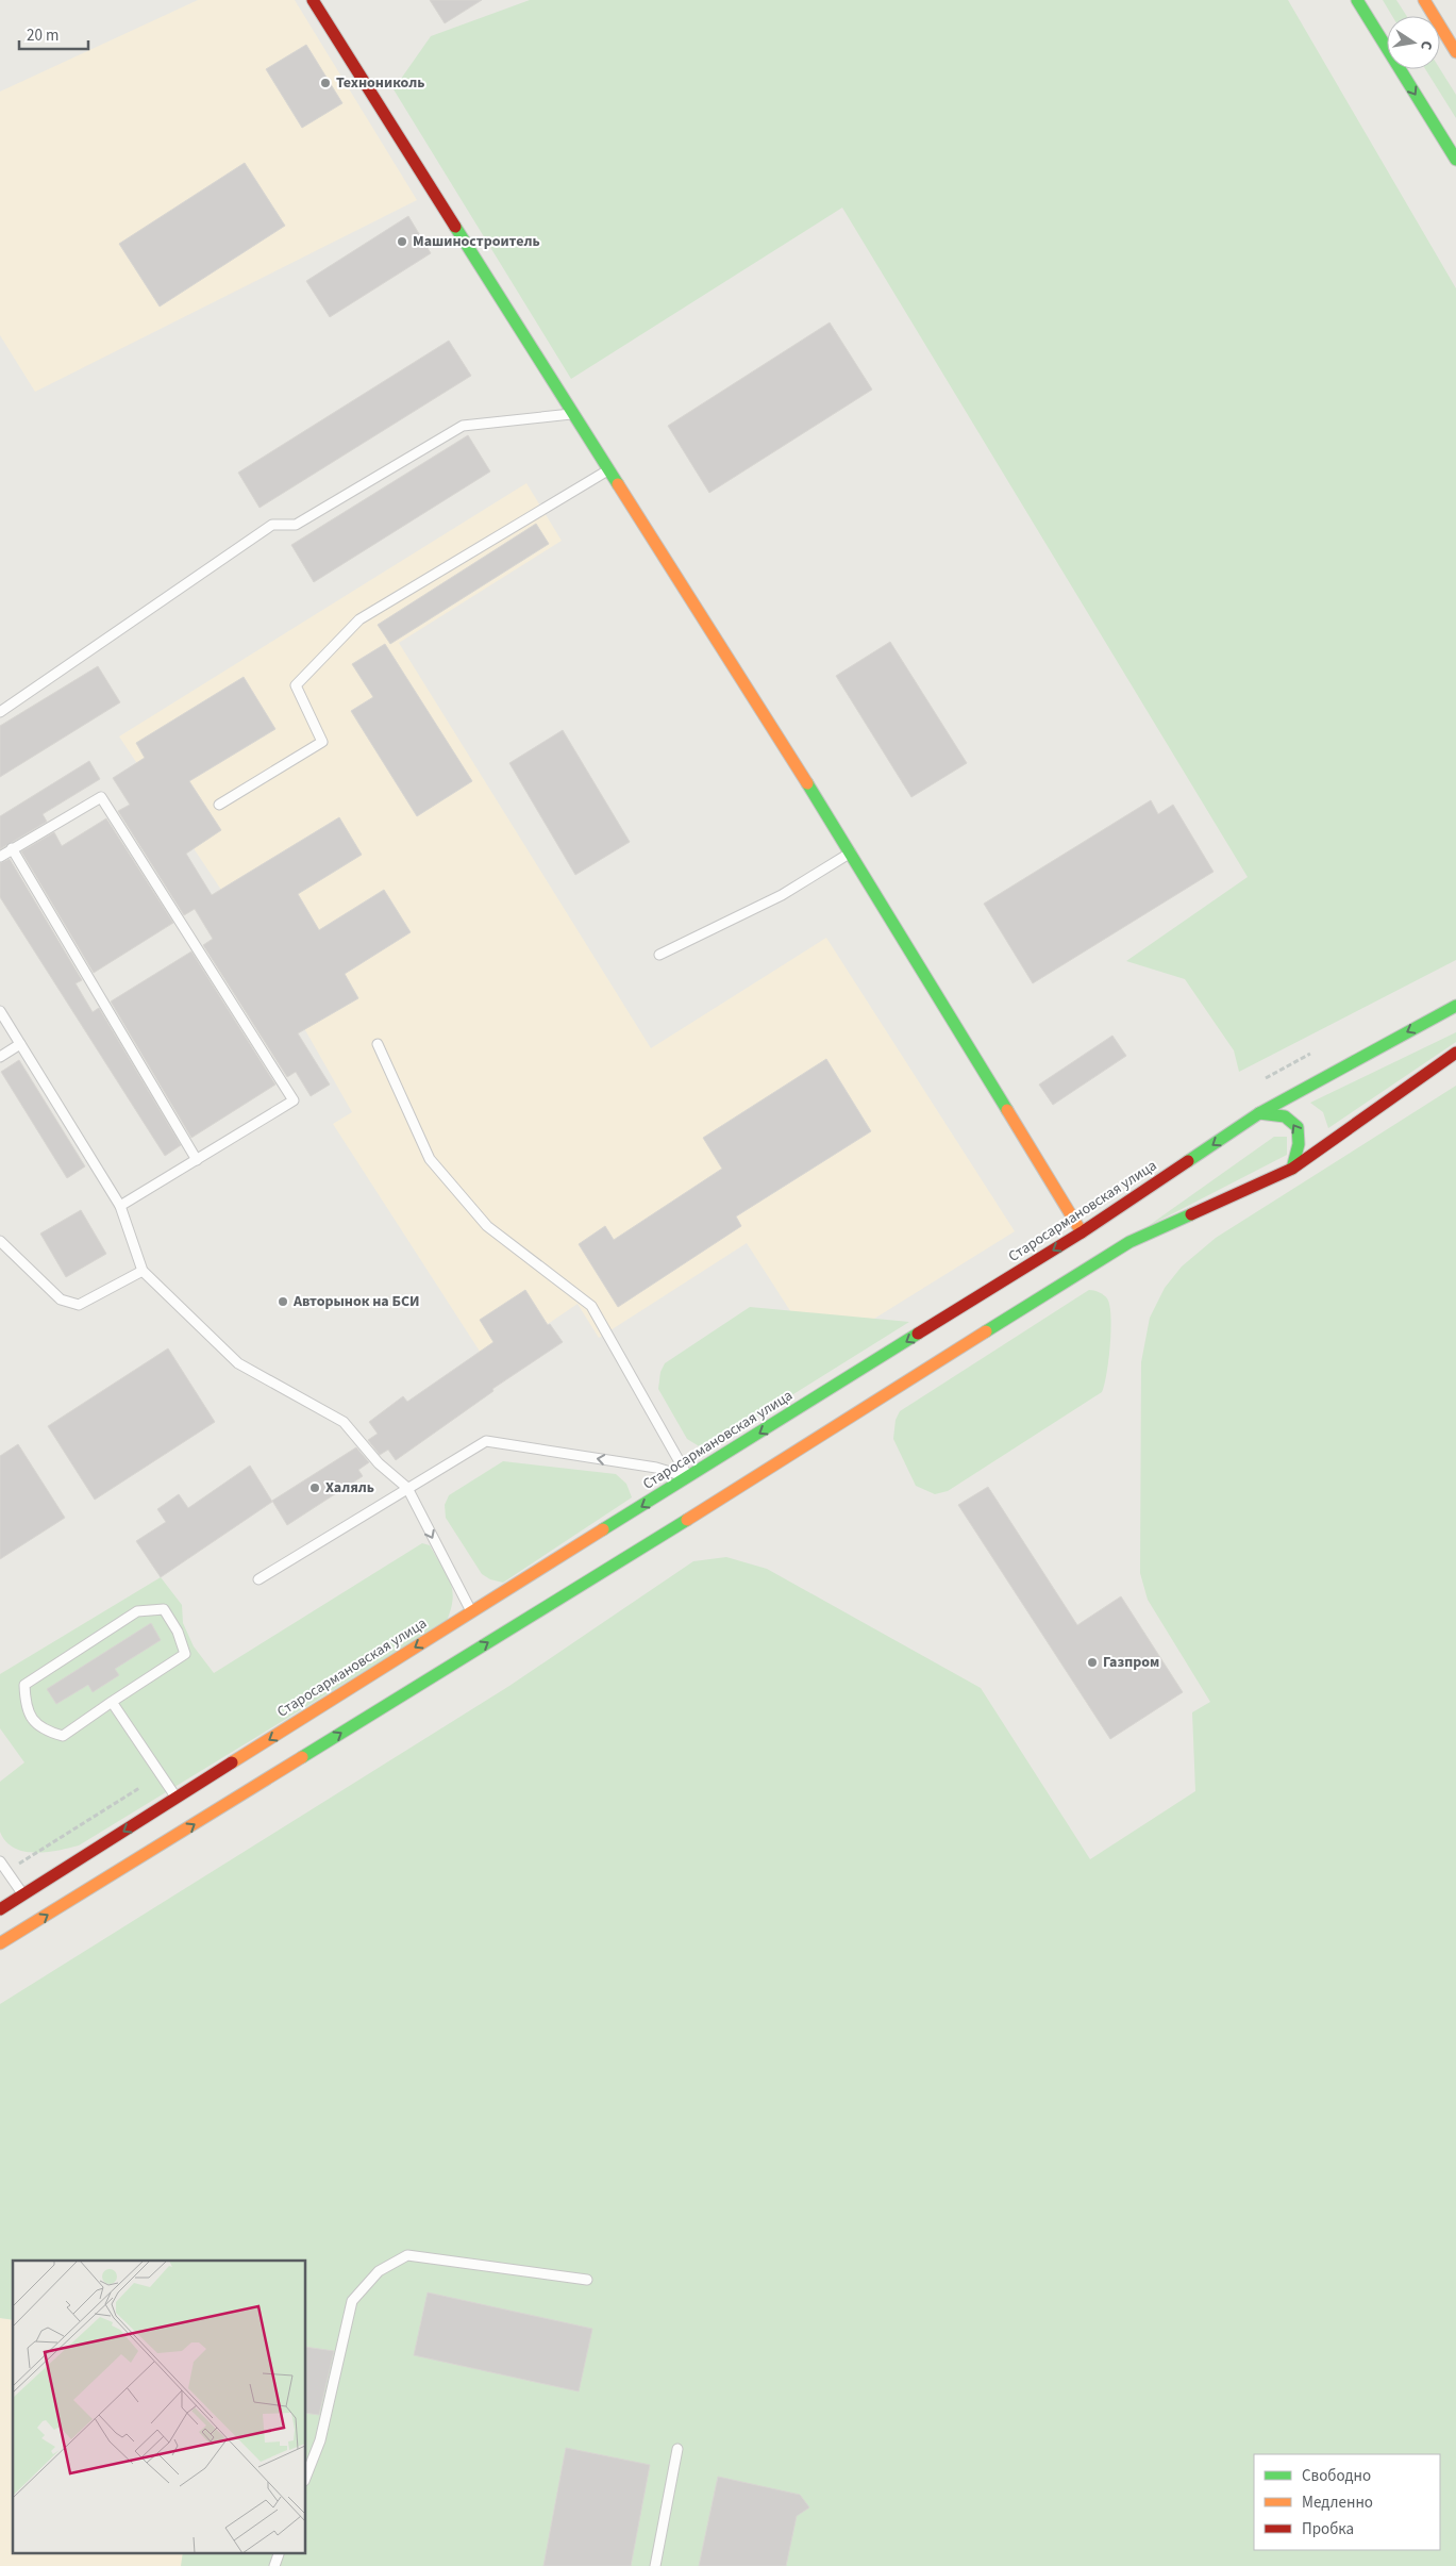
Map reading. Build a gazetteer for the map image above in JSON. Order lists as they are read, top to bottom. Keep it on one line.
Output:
{"streets":{"main road":["Старосармановская улица"]},"places":["Технониколь","Машиностроитель","Авторынок на БСИ","Халяль","Газпром"],"legend":["Свободно","Медленно","Пробка"],"scale_bar":"20 m","north":"right"}
